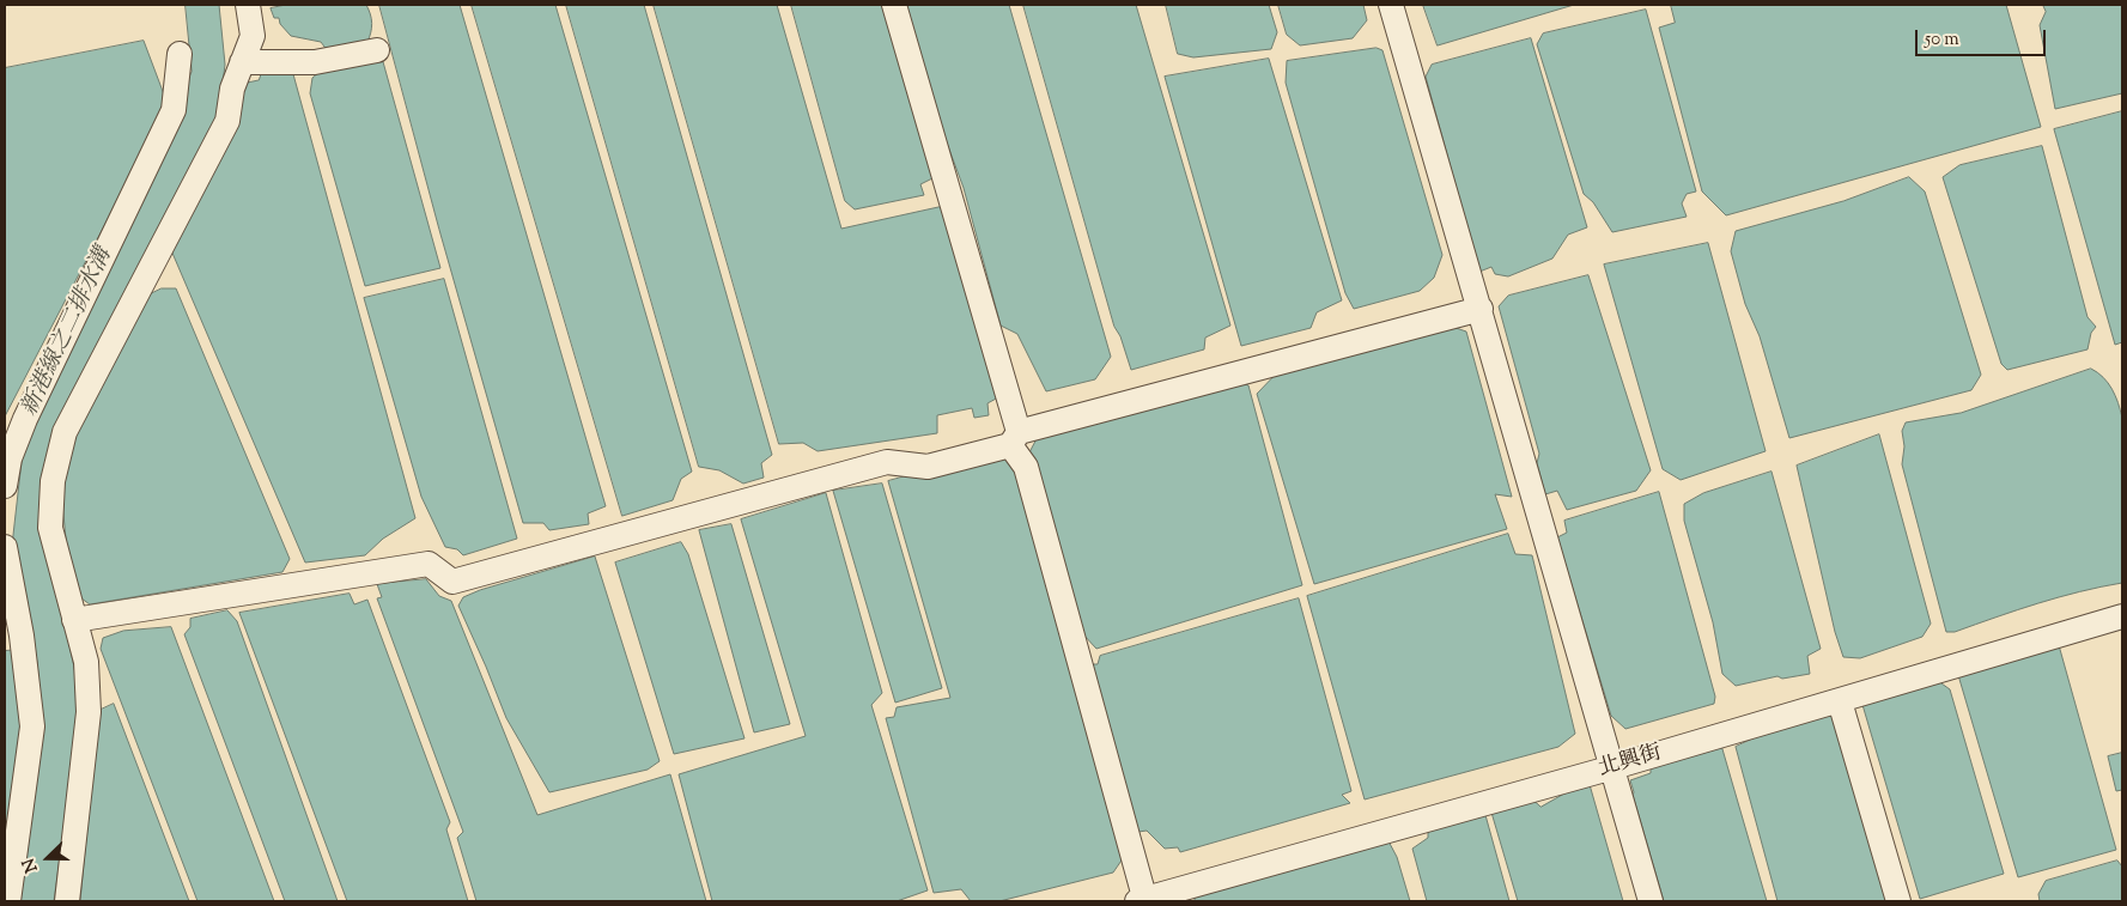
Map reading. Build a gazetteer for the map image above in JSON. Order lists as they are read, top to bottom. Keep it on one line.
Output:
{"streets":{"street":["北興街"]},"water":["新港線之二排水溝"],"scale_bar":"50 m","north":"left"}
